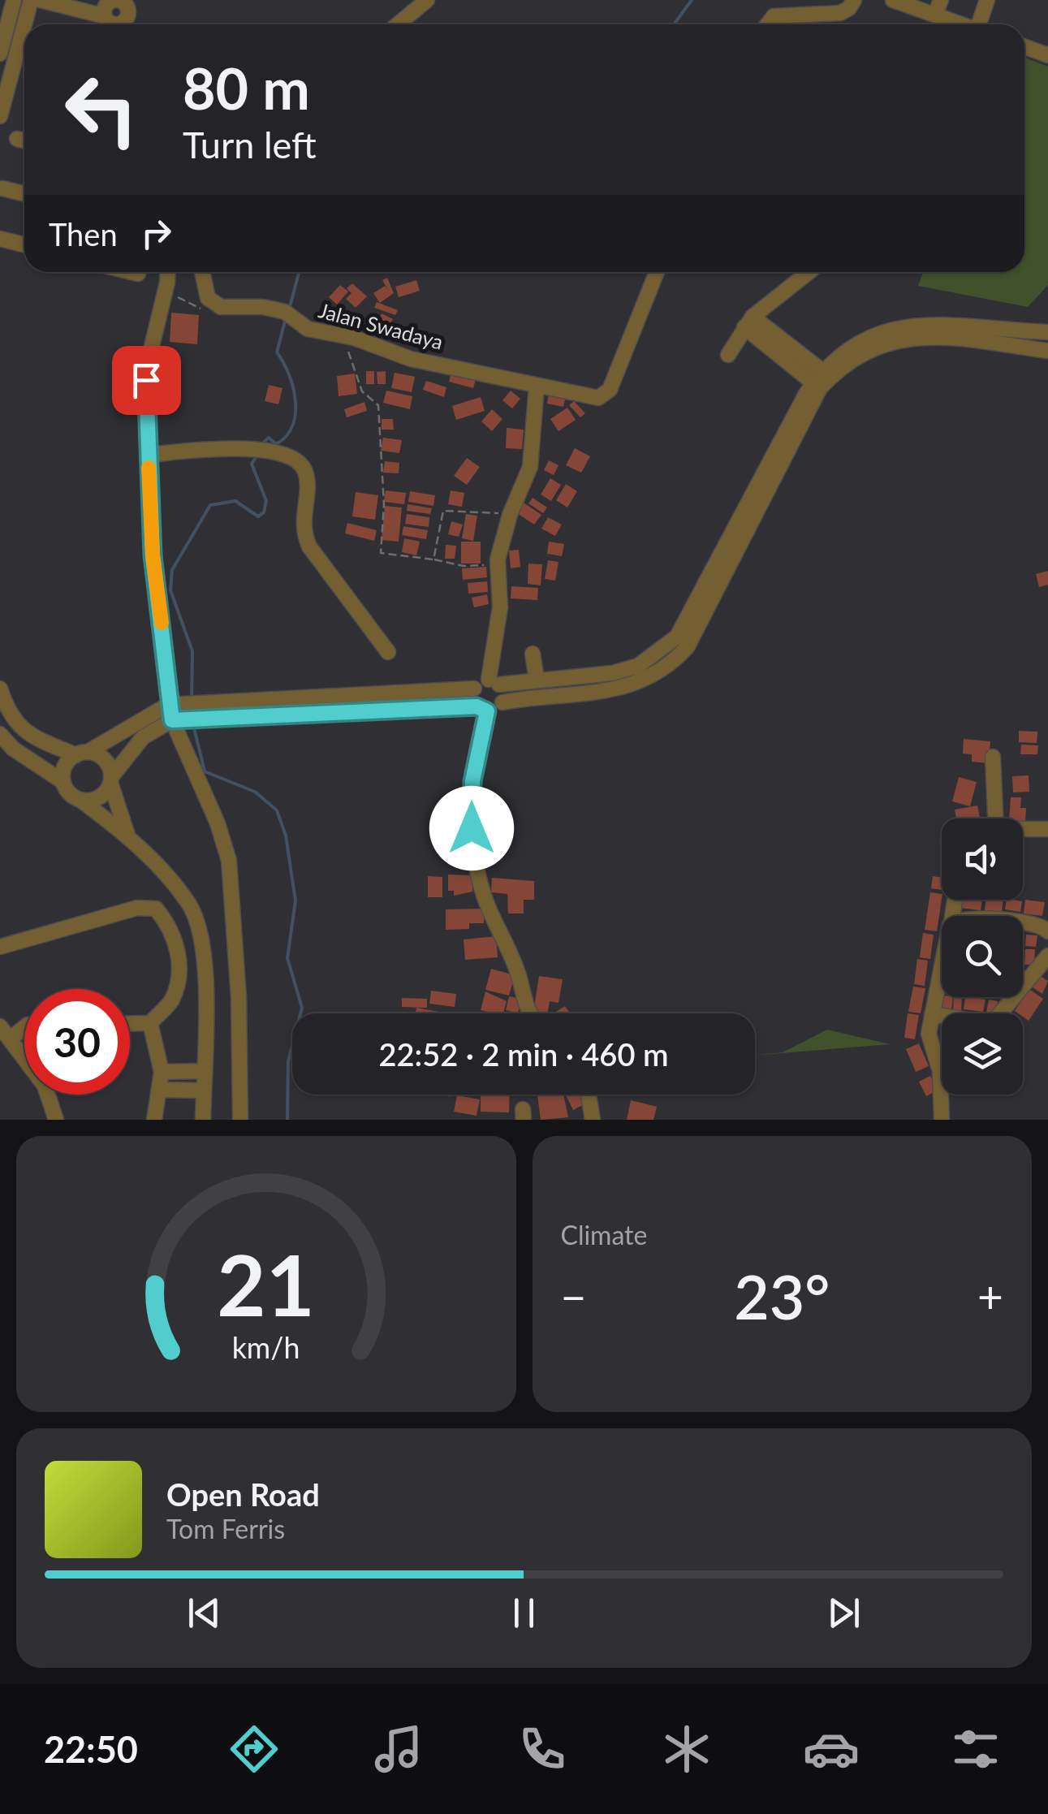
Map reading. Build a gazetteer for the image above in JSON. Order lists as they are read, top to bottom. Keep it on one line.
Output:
{"streets":{"street":["Jalan Swadaya"]},"page":{"turn":["80 m","Turn left"],"then":"Then","limit":"30","trip":"22:52 · 2 min · 460 m","tile":"Climate","heat":["−","23°","+"],"song":["Open Road","Tom Ferris"],"tabs":"22:50","gauge":["21","km/h"]}}
